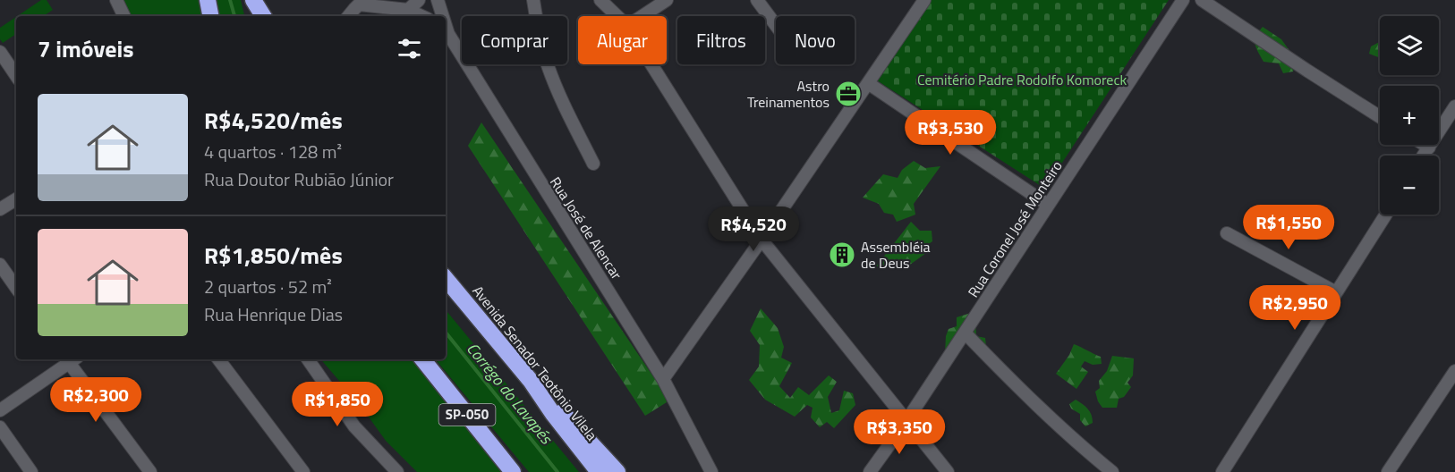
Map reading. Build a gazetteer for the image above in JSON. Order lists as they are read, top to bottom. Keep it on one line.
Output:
{"streets":{"highway":["Avenida Senador Teotônio Vilela","SP-050"],"street":["Rua José de Alencar","Rua Coronel José Monteiro"]},"water":["Corrégo do Lavapés"],"parks":["Cemitério Padre Rodolfo Komoreck"],"places":{"office":["Astro Treinamentos"],"building":["Assembléia de Deus"]},"page":{"map_buttons":["+","−"],"chip":["Comprar","Alugar","Filtros","Novo"],"heading":"7 imóveis","list":[{"name":"R$4,520/mês","note":"4 quartos · 128 m² · Rua Doutor Rubião Júnior"},{"name":"R$1,850/mês","note":"2 quartos · 52 m² · Rua Henrique Dias"}],"price":["R$3,530","R$1,550","R$4,520","R$2,950","R$2,300","R$1,850","R$3,350"]}}
